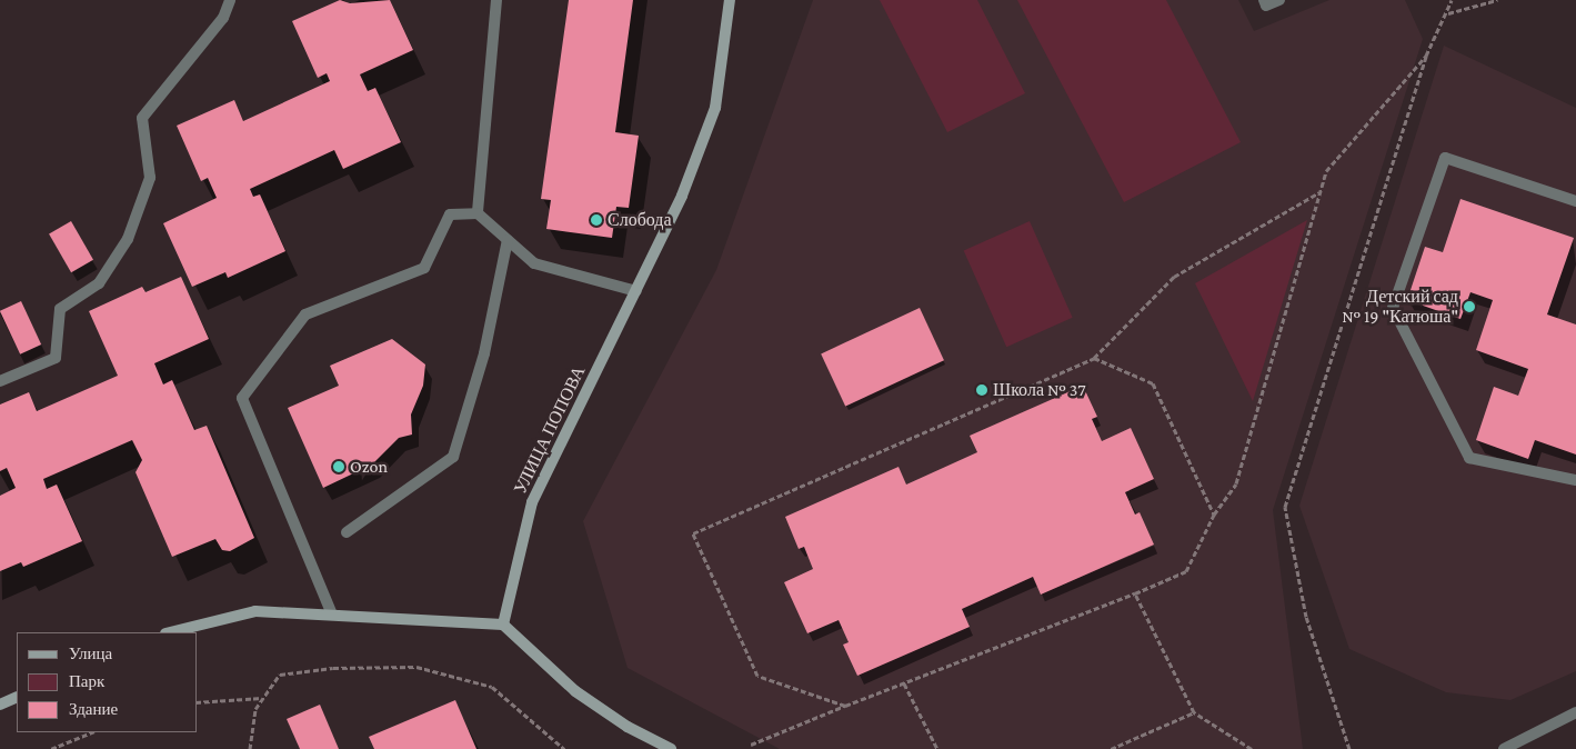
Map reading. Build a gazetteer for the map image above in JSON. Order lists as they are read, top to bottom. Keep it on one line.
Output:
{"streets":{"street":["УЛИЦА ПОПОВА"]},"places":["Слобода","Детский сад № 19 \"Катюша\"","Школа № 37","Ozon"],"legend":["Улица","Парк","Здание"]}
